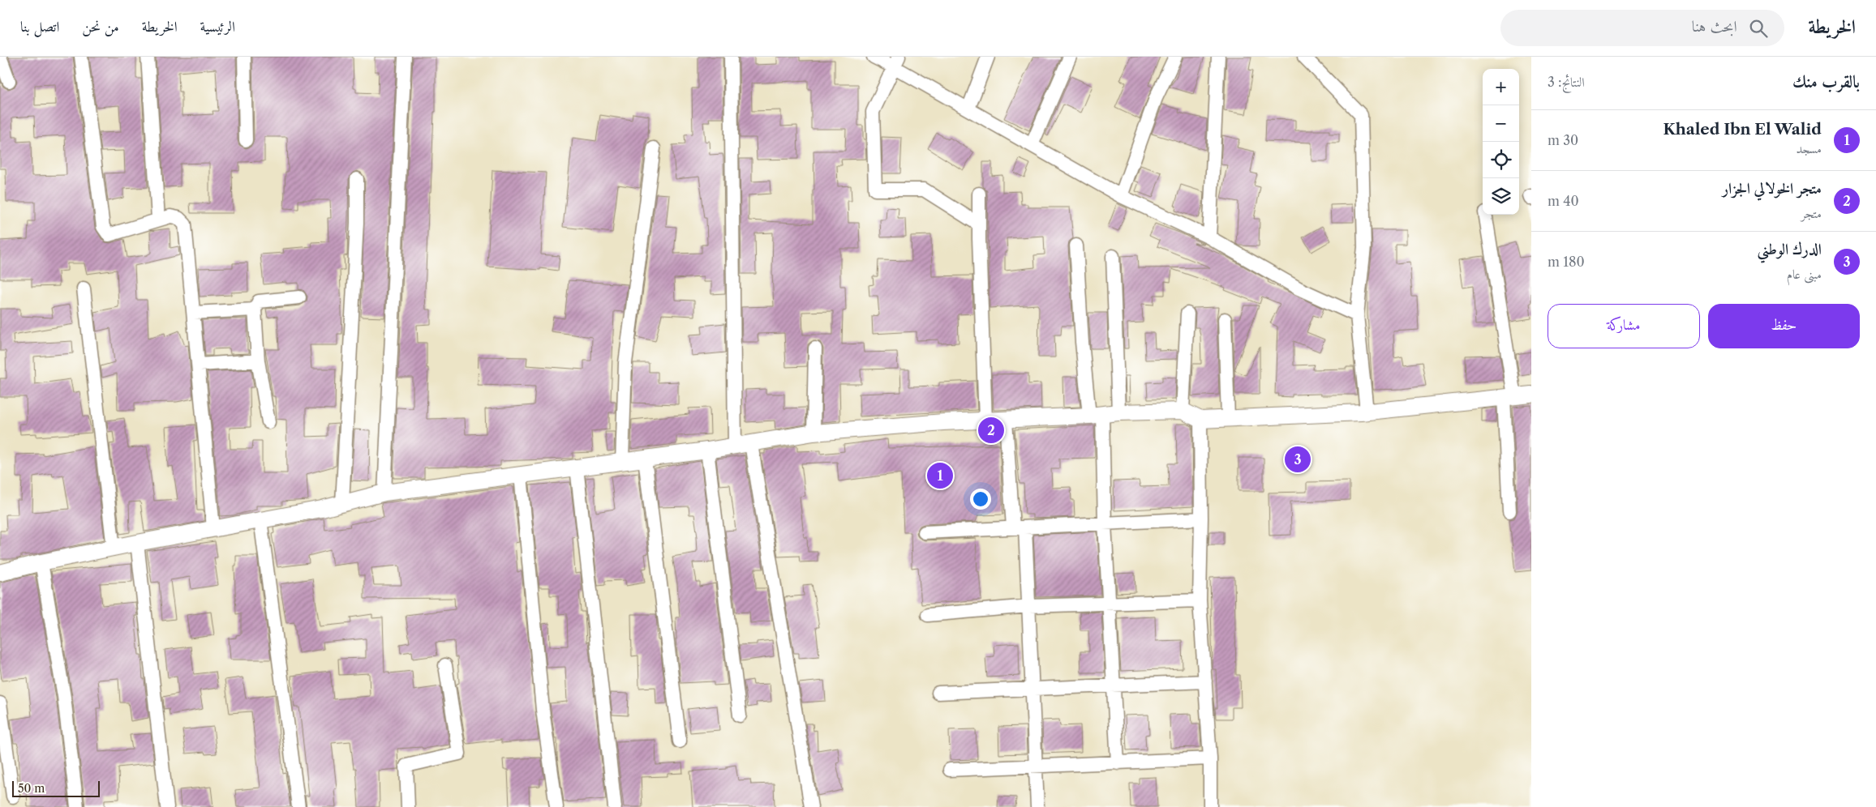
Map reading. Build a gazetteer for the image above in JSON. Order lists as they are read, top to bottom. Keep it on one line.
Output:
{"scale_bar":"50 m","page":{"header":"الخريطة","search":"ابحث هنا","nav":["الرئيسية","الخريطة","من نحن","اتصل بنا"],"heading":["بالقرب منك","النتائج: 3"],"map_buttons":["+","−"],"list":[{"mark":"1","name":"Khaled Ibn El Walid","note":"مسجد","value":"30 m"},{"mark":"2","name":"متجر الخولالي الجزار","note":"متجر","value":"40 m"},{"mark":"3","name":"الدرك الوطني","note":"مبنى عام","value":"180 m"}],"buttons":["حفظ","مشاركة"],"pins":["2","3","1"],"scale":"50 m"}}
